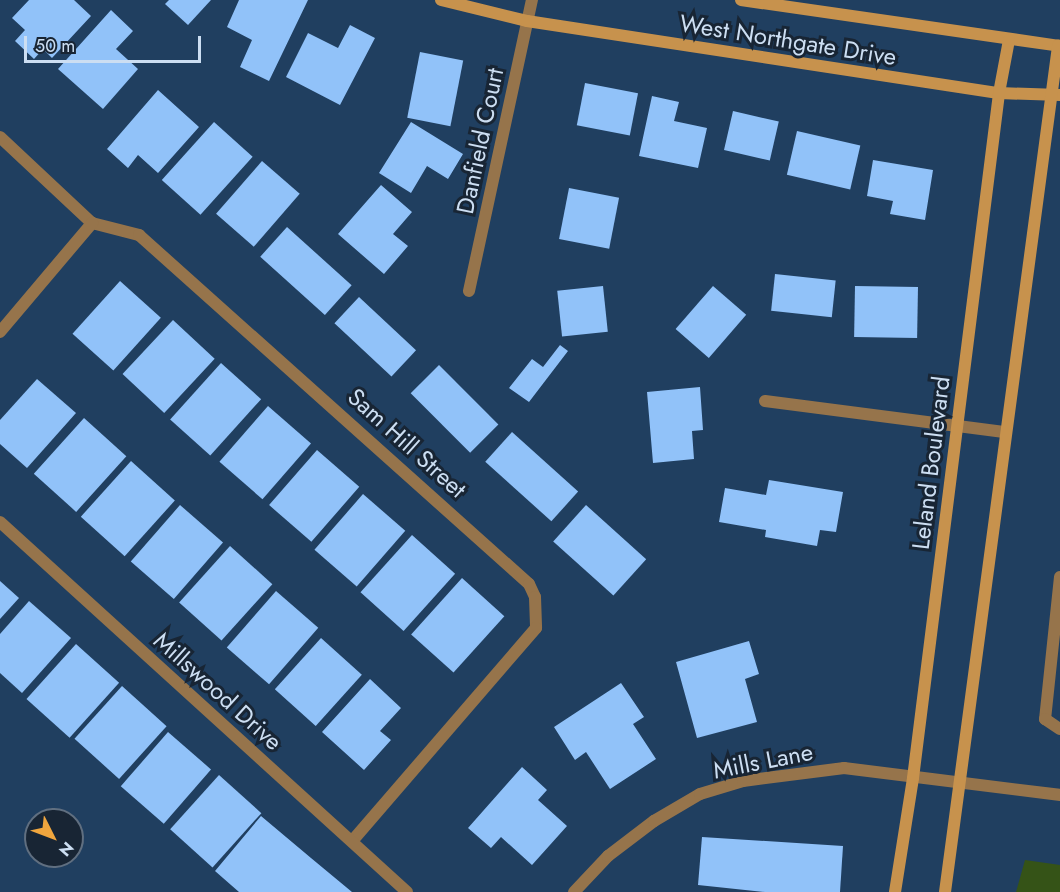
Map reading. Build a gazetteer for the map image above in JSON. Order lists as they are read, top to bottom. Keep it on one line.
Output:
{"streets":{"street":["West Northgate Drive","Danfield Court","Sam Hill Street","Leland Boulevard","Millswood Drive","Mills Lane"]},"crossings":[["West Northgate Drive","Danfield Court"],["West Northgate Drive","Leland Boulevard"],["Sam Hill Street","Millswood Drive"],["Leland Boulevard","Mills Lane"]],"scale_bar":"50 m","north":"bottom right"}
